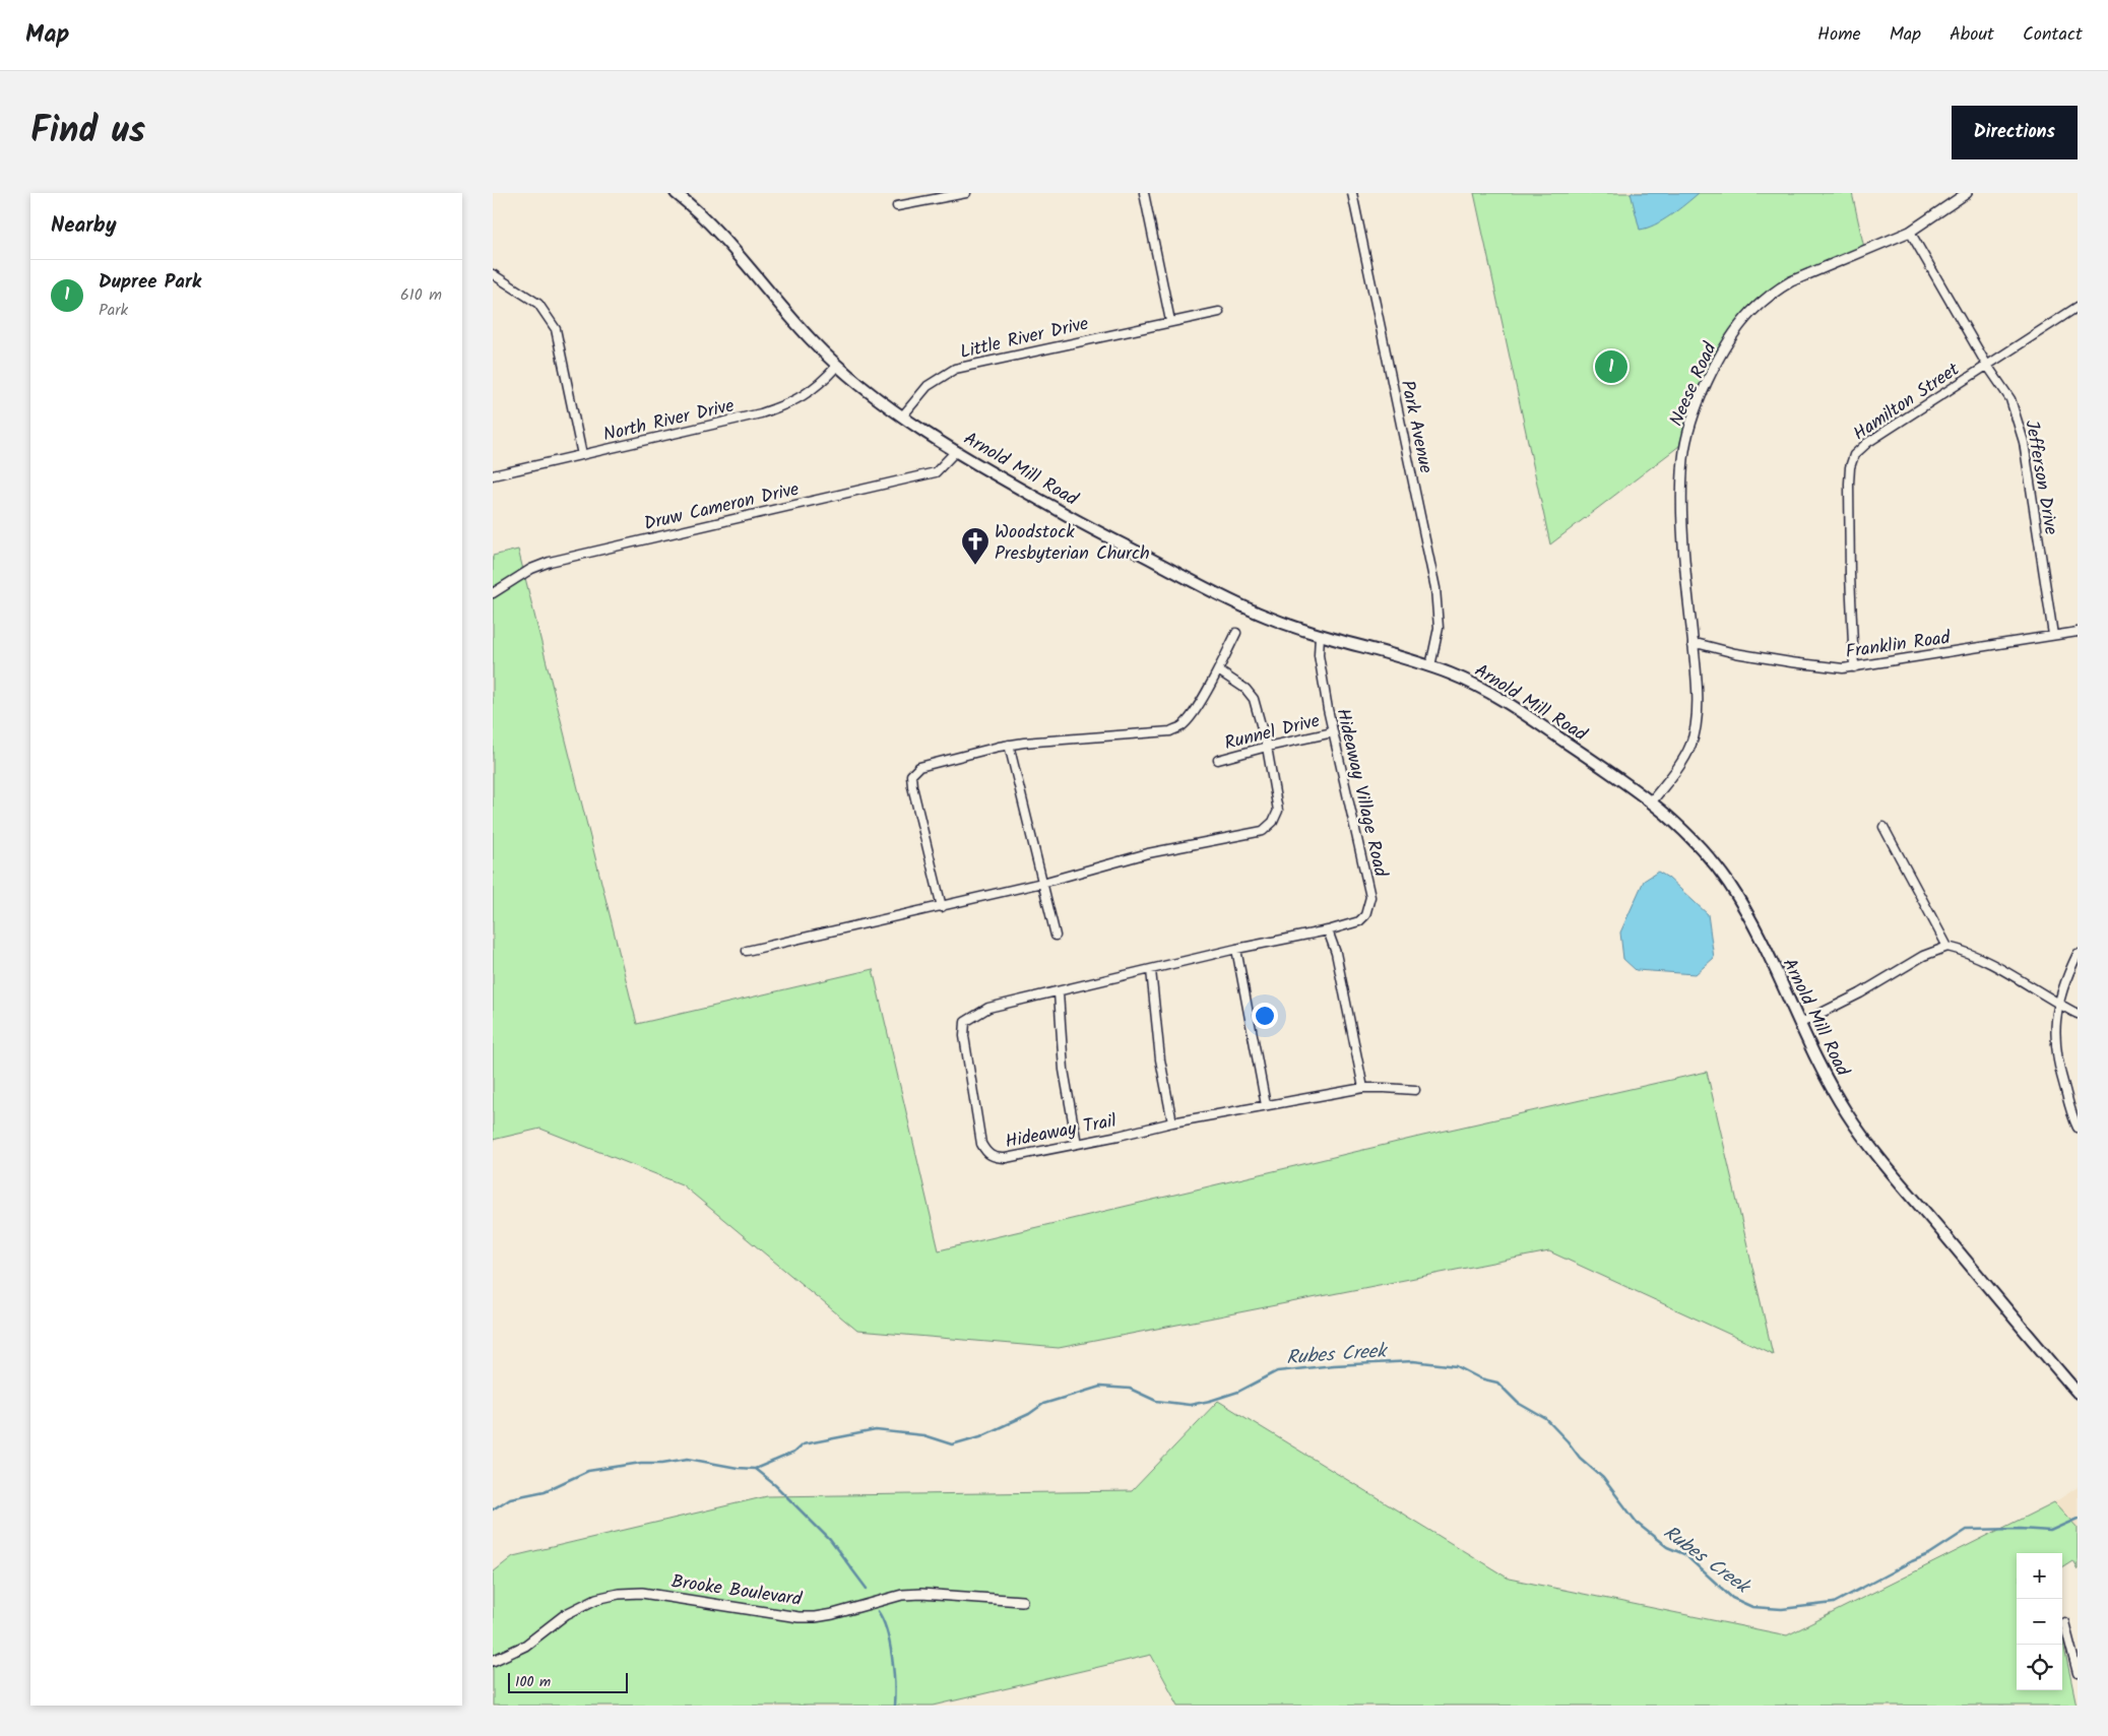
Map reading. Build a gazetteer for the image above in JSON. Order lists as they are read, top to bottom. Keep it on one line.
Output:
{"streets":{"main road":["Arnold Mill Road"],"street":["Little River Drive","Neese Road","Hamilton Street","North River Drive","Park Avenue","Jefferson Drive","Druw Cameron Drive","Franklin Road","Runnel Drive","Hideaway Village Road","Hideaway Trail","Brooke Boulevard"]},"crossings":[["Little River Drive","Arnold Mill Road"],["Neese Road","Arnold Mill Road"],["Neese Road","Jefferson Drive"],["Neese Road","Franklin Road"],["Hamilton Street","Jefferson Drive"],["Hamilton Street","Franklin Road"],["North River Drive","Arnold Mill Road"],["Park Avenue","Arnold Mill Road"],["Arnold Mill Road","Druw Cameron Drive"],["Arnold Mill Road","Hideaway Village Road"],["Jefferson Drive","Franklin Road"],["Runnel Drive","Hideaway Village Road"],["Hideaway Village Road","Hideaway Trail"]],"water":["Rubes Creek"],"places":{"church":["Woodstock Presbyterian Church"]},"scale_bar":"100 m","page":{"header":"Map","nav":["Home","Map","About","Contact"],"title":"Find us","buttons":"Directions","heading":"Nearby","list":[{"mark":"1","name":"Dupree Park","note":"Park","value":"610 m"}],"pins":"1","map_buttons":["+","−"],"scale":"100 m"}}
